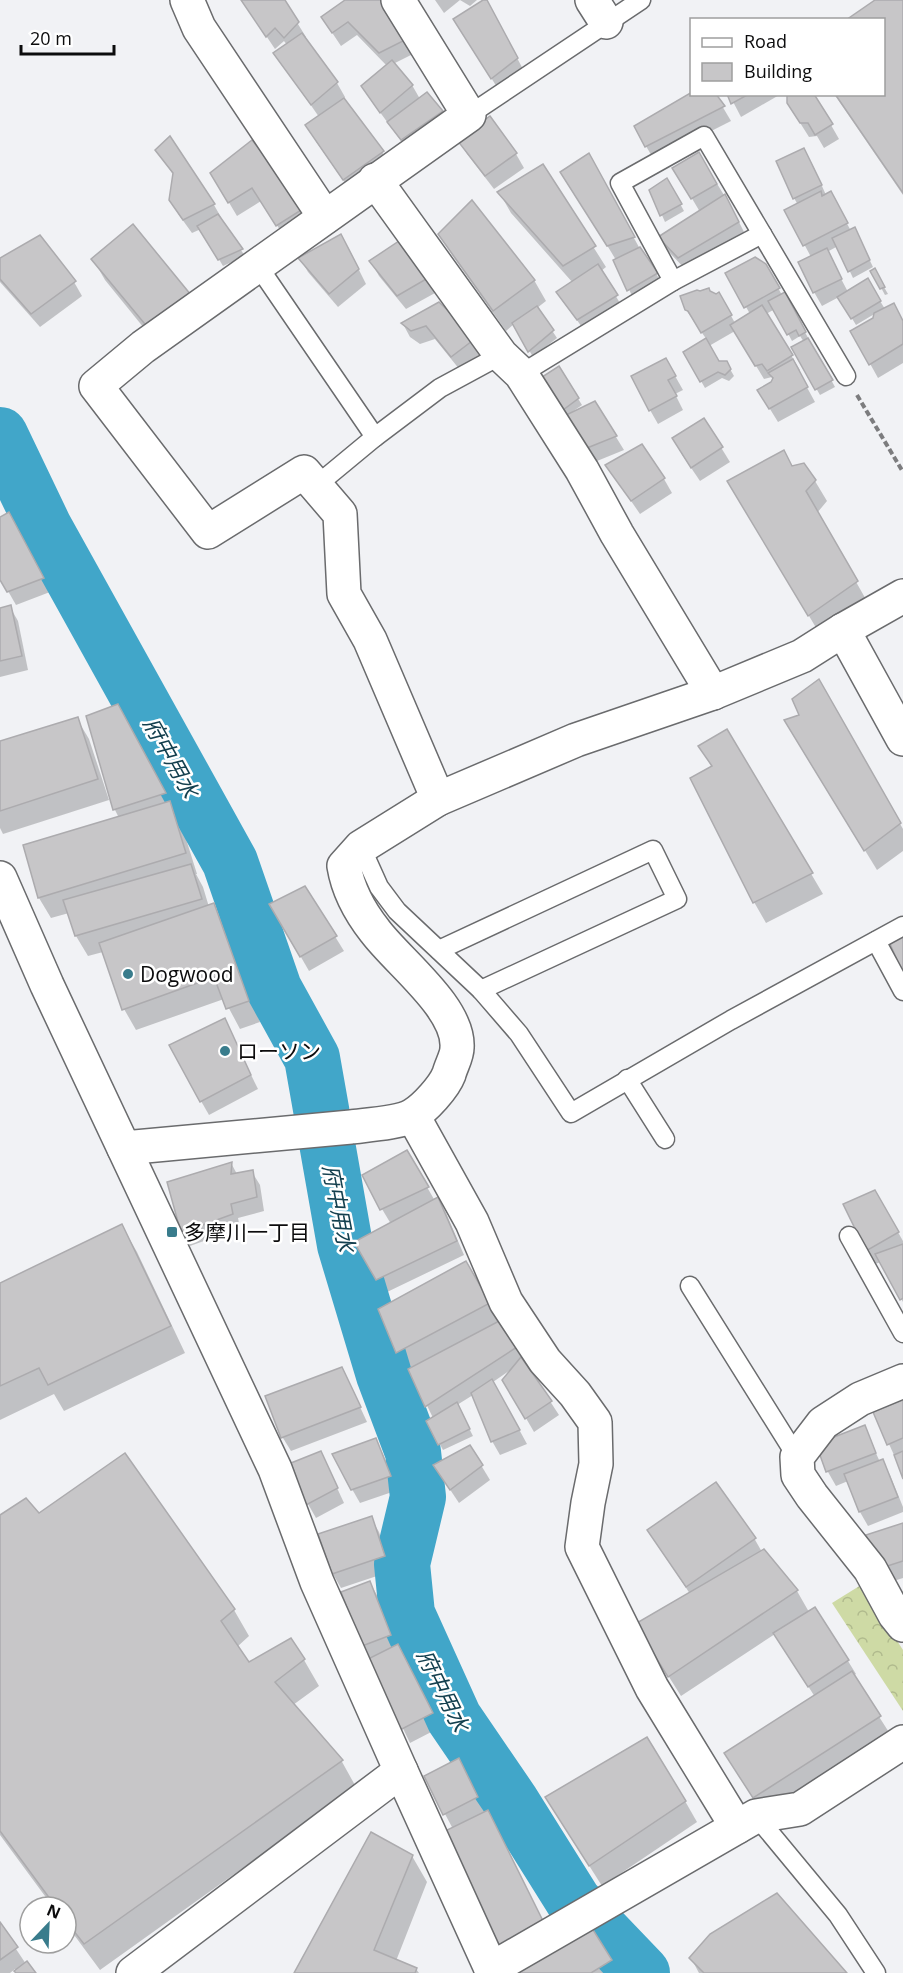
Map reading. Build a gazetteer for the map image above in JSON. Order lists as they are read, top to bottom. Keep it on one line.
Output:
{"water":["府中用水"],"places":{"other":["Dogwood","ローソン"],"transit":["多摩川一丁目"]},"legend":["Road","Building"],"scale_bar":"20 m","north":"top right"}
